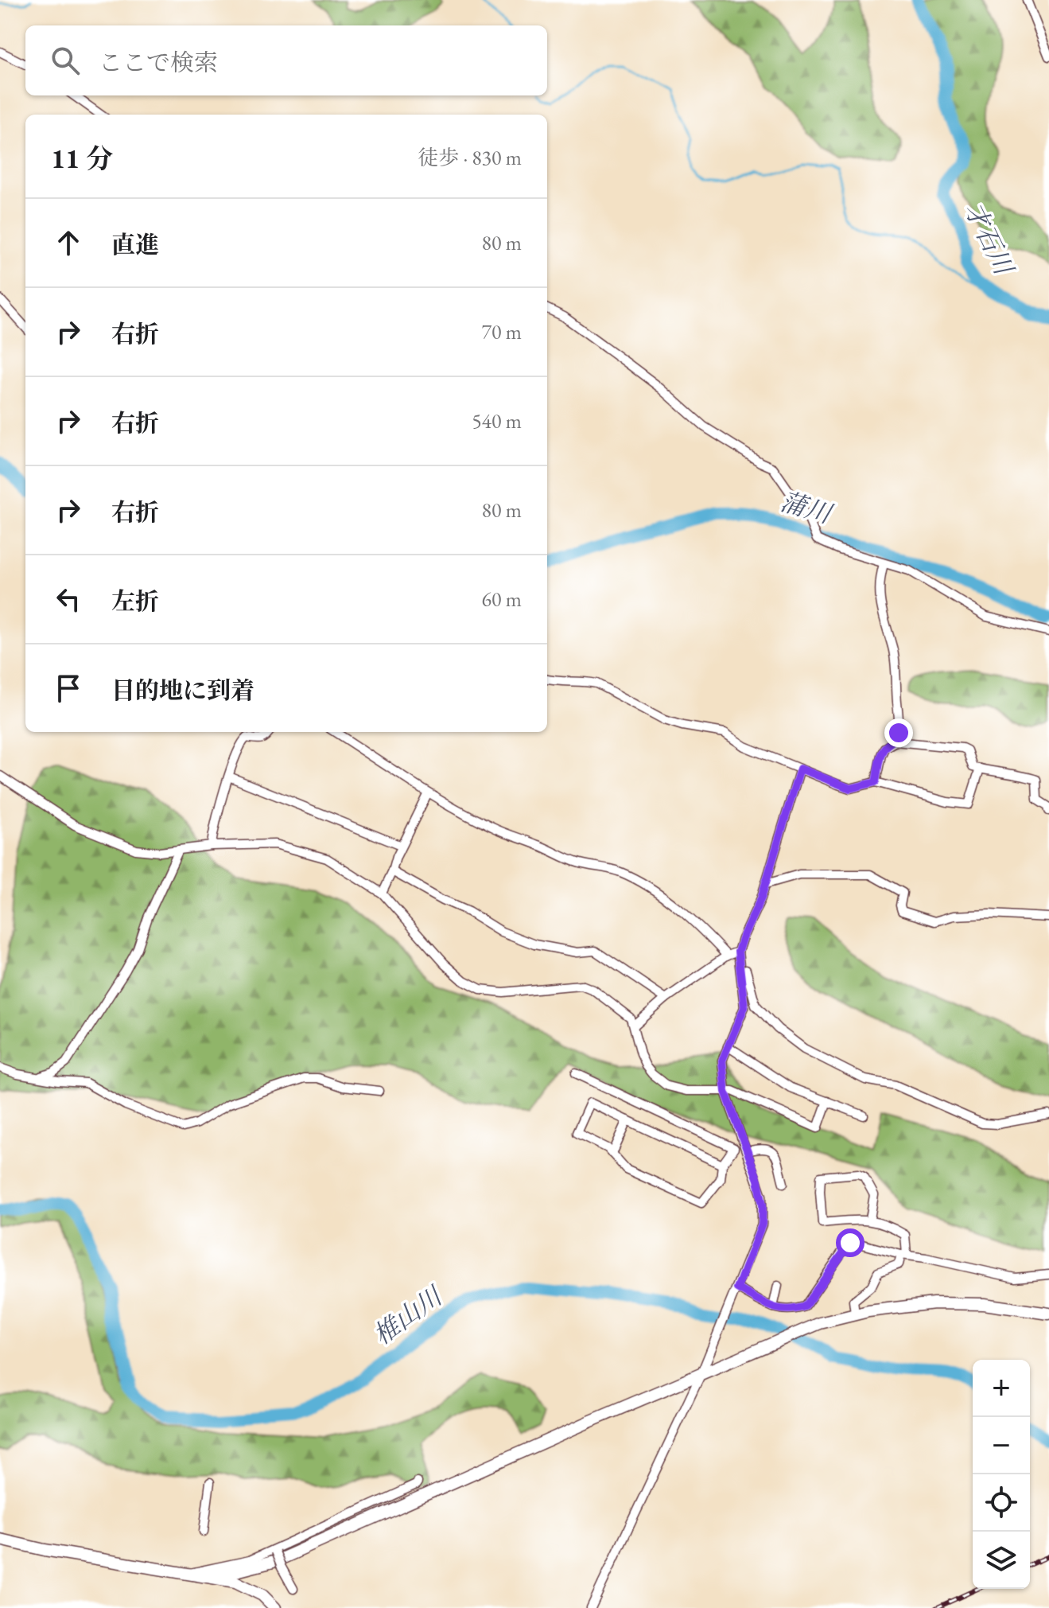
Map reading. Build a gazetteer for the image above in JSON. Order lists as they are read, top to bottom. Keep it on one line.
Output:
{"water":["才石川","蒲川","椎山川"],"page":{"search":"ここで検索","heading":["11 分","徒歩 · 830 m"],"list":[["直進","80 m"],["右折","70 m"],["右折","540 m"],["右折","80 m"],["左折","60 m"],"目的地に到着"],"map_buttons":["+","−"]}}
